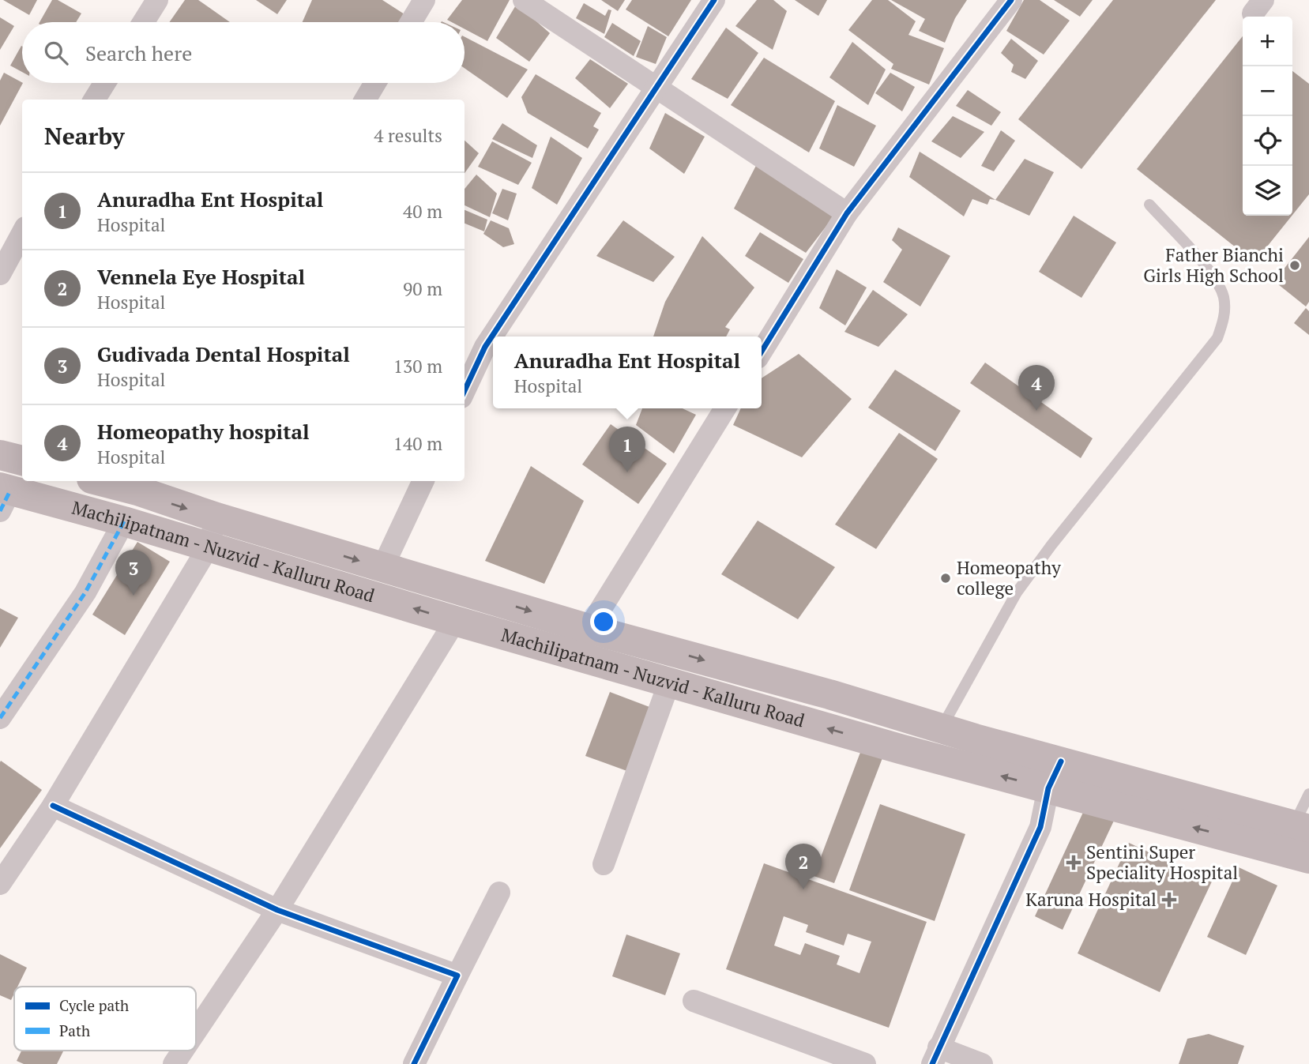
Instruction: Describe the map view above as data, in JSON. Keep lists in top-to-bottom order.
{
  "streets": {
    "highway": ["Machilipatnam - Nuzvid - Kalluru Road"]
  },
  "places": {
    "other": ["Father Bianchi Girls High School", "Homeopathy college"],
    "health": ["Sentini Super Speciality Hospital", "Karuna Hospital"]
  },
  "legend": ["Cycle path", "Path"],
  "page": {
    "map_buttons": ["+", "−"],
    "search": "Search here",
    "heading": ["Nearby", "4 results"],
    "list": [
      {
        "mark": "1",
        "name": "Anuradha Ent Hospital",
        "note": "Hospital",
        "value": "40 m"
      },
      {
        "mark": "2",
        "name": "Vennela Eye Hospital",
        "note": "Hospital",
        "value": "90 m"
      },
      {
        "mark": "3",
        "name": "Gudivada Dental Hospital",
        "note": "Hospital",
        "value": "130 m"
      },
      {
        "mark": "4",
        "name": "Homeopathy hospital",
        "note": "Hospital",
        "value": "140 m"
      }
    ],
    "popup": ["Anuradha Ent Hospital", "Hospital"],
    "pins": [
      "4",
      "1",
      "3",
      "2"
    ]
  }
}
